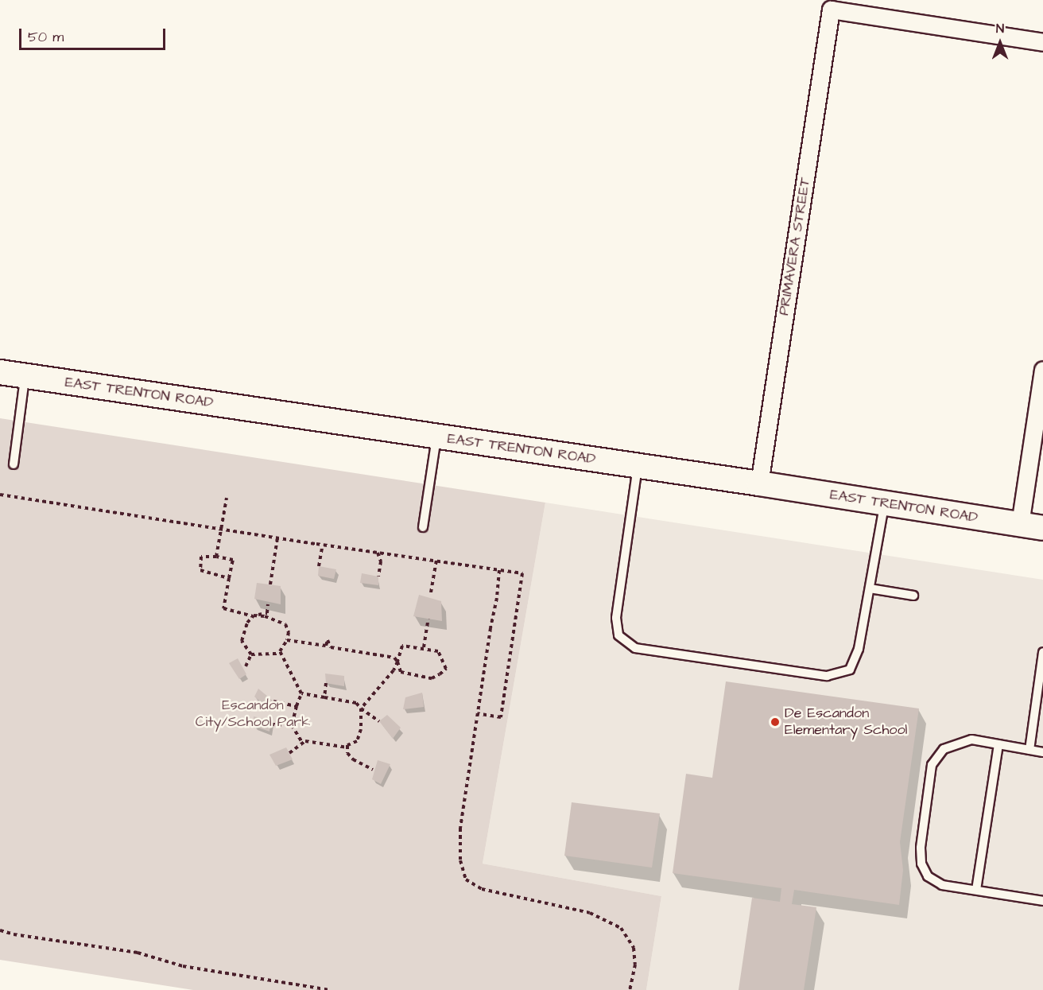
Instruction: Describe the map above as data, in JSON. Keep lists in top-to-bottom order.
{
  "streets": {
    "main road": ["EAST TRENTON ROAD"],
    "street": ["PRIMAVERA STREET"]
  },
  "crossings": [
    ["PRIMAVERA STREET", "EAST TRENTON ROAD"]
  ],
  "parks": ["Escandon City/School Park"],
  "places": ["De Escandon Elementary School"],
  "scale_bar": "50 m",
  "north": "top"
}
